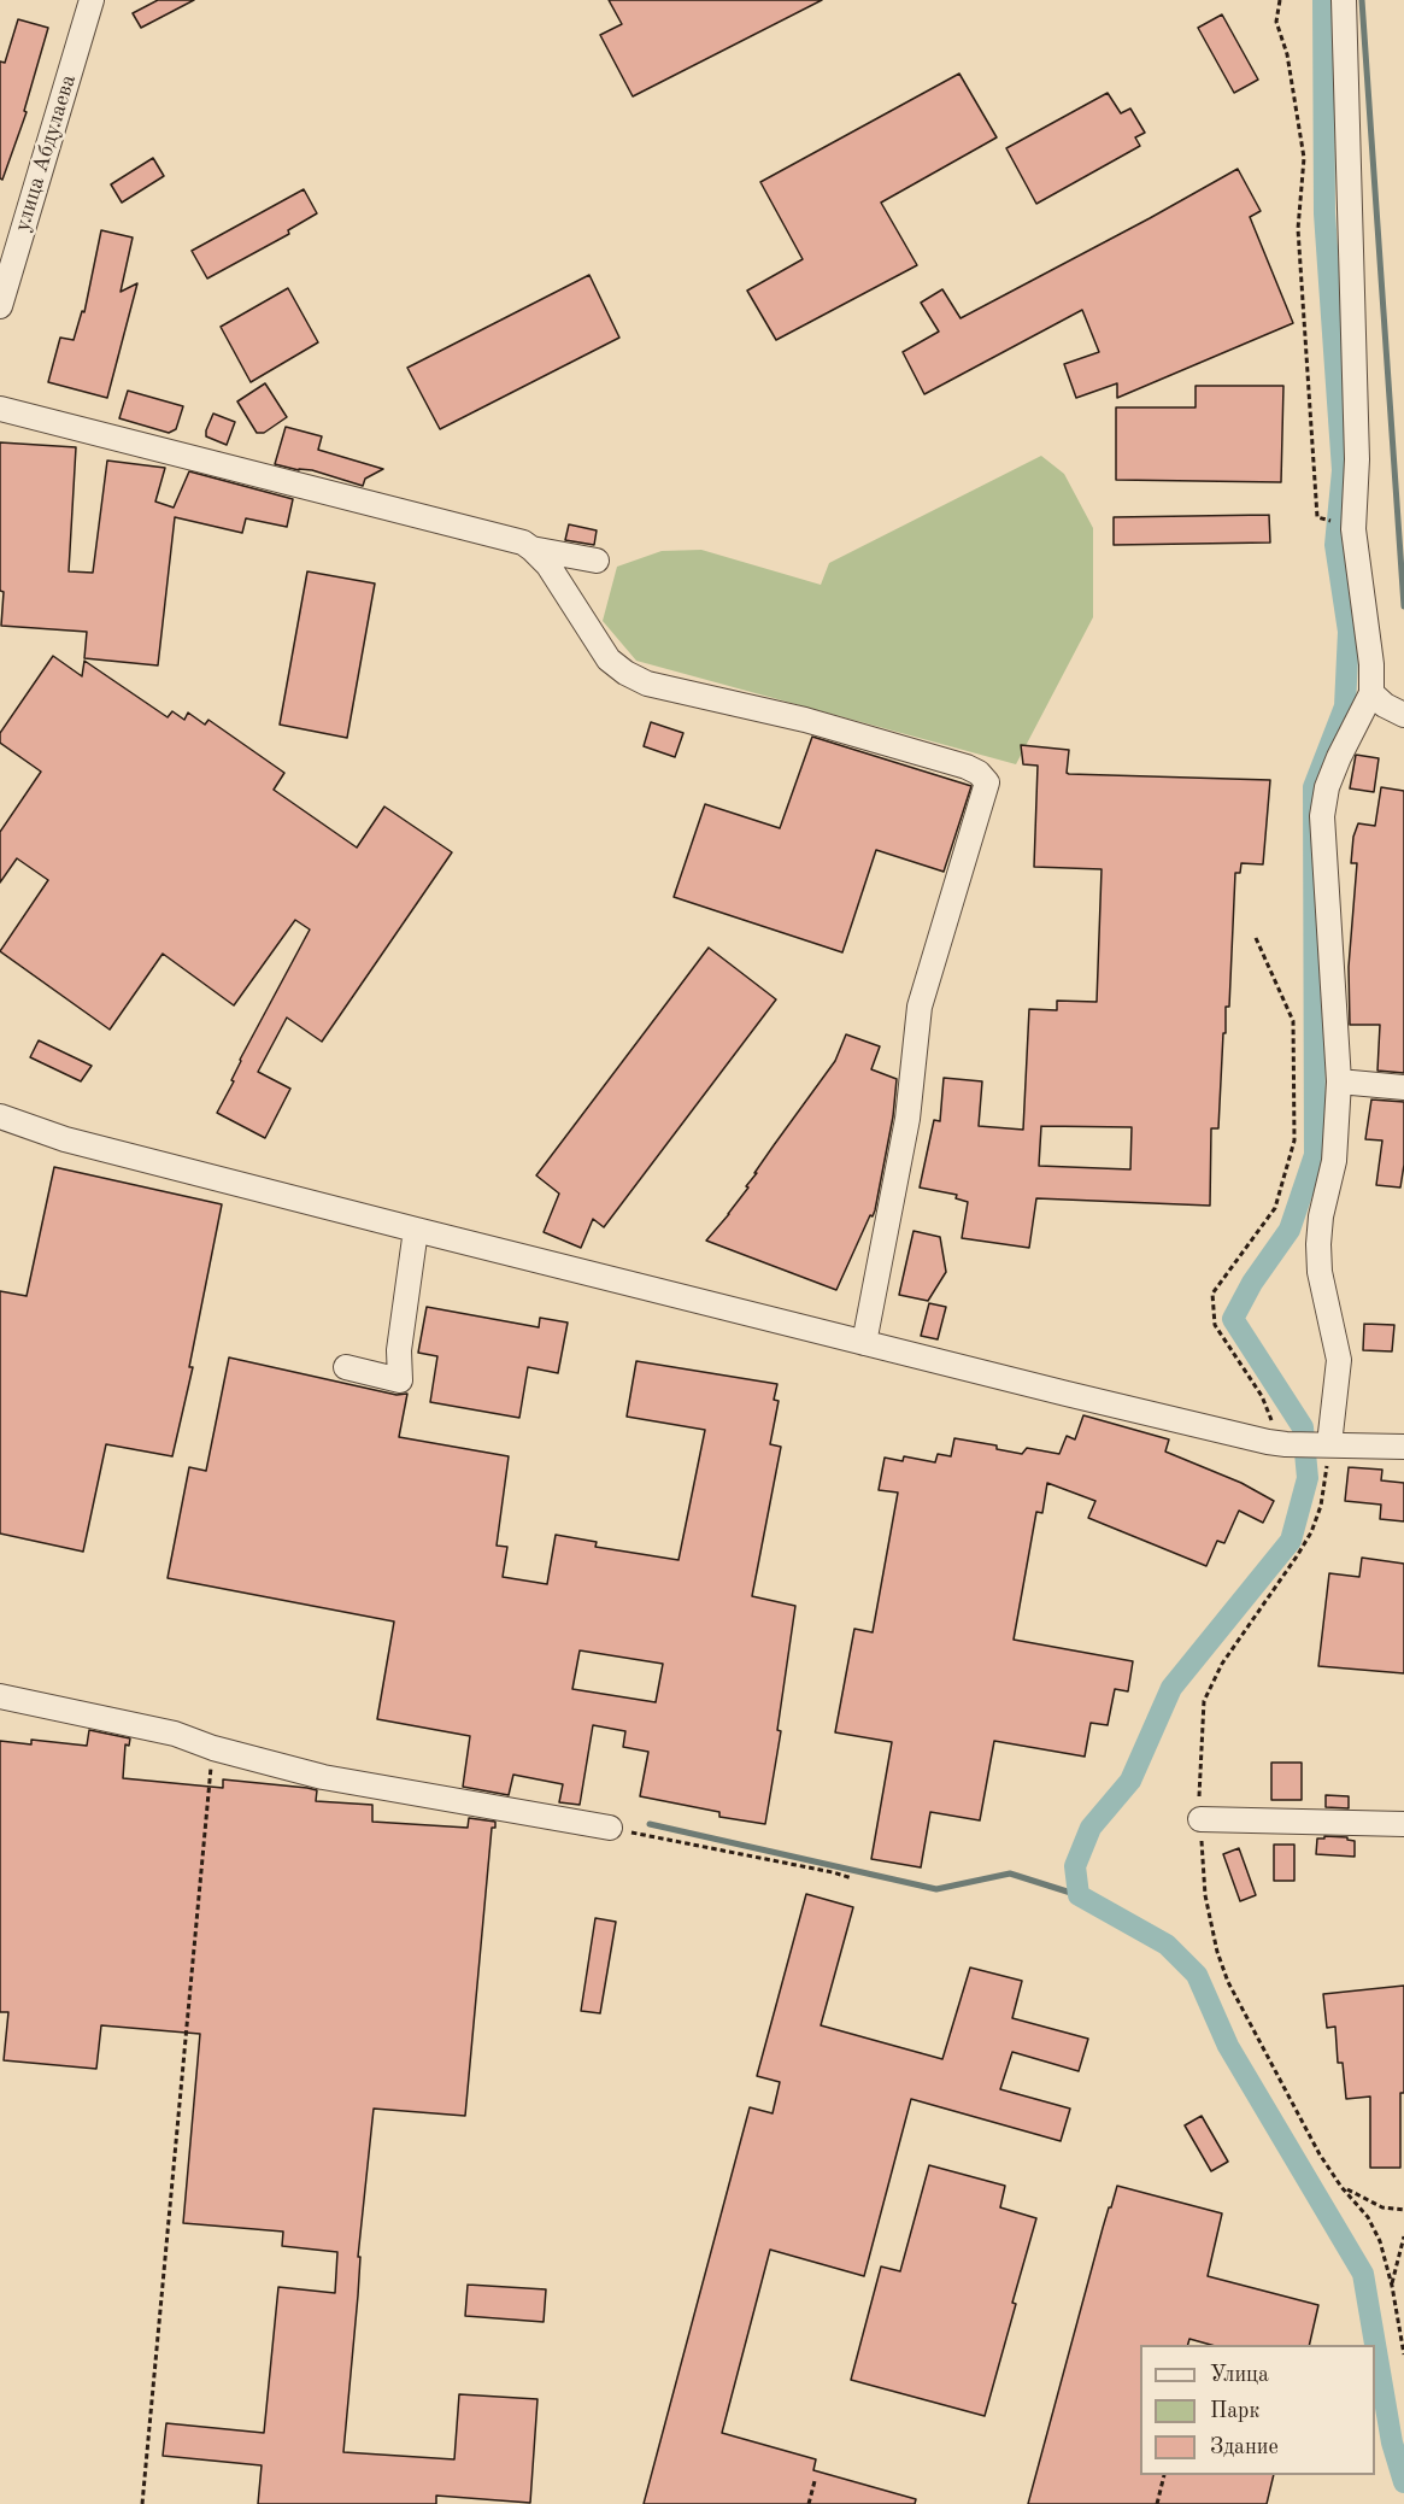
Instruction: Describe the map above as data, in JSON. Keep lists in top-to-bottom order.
{
  "streets": {
    "street": ["улица Абдулаева"]
  },
  "legend": ["Улица", "Парк", "Здание"]
}
